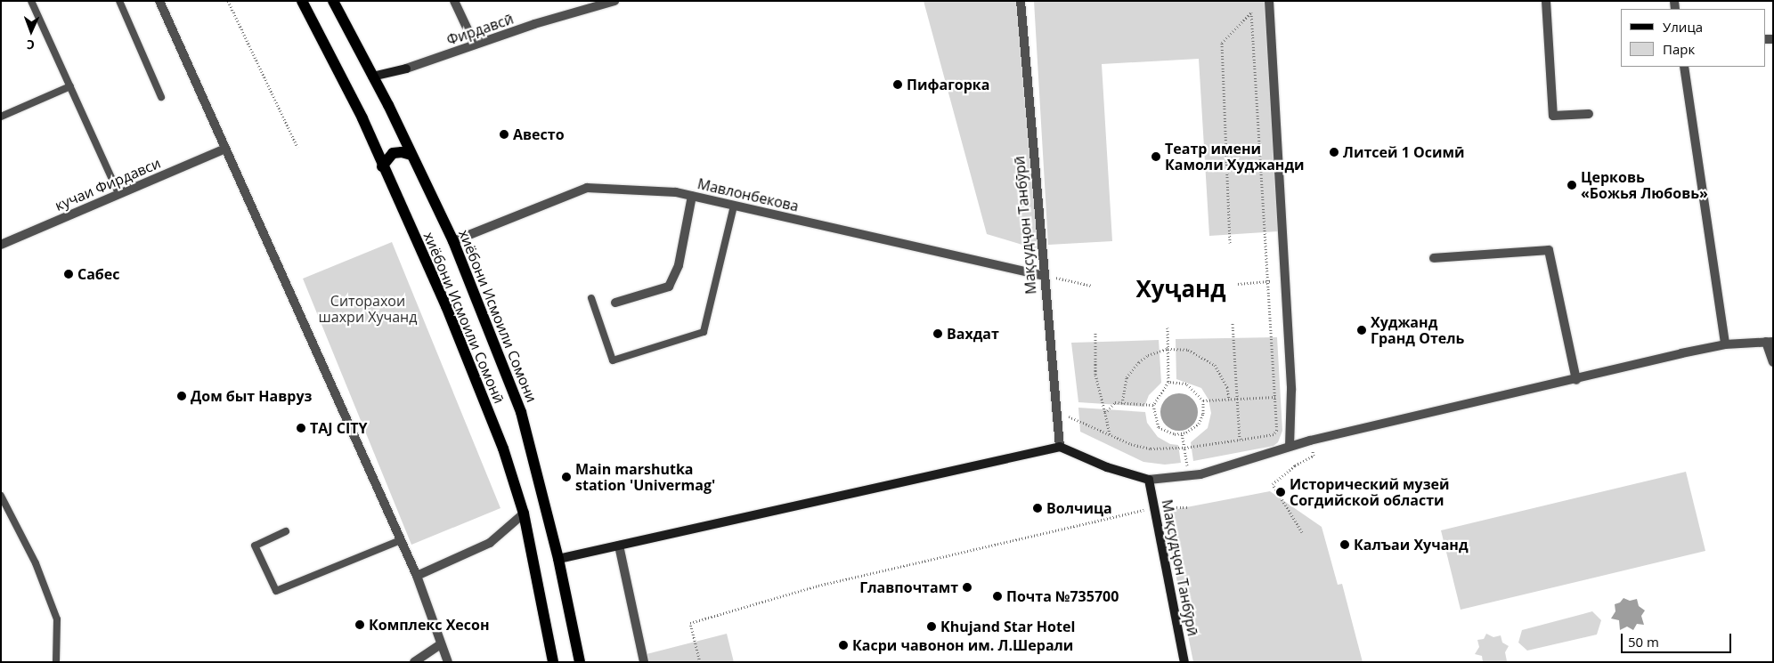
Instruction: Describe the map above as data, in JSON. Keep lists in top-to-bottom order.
{
  "streets": {
    "main road": ["Мақсудҷон Танбӯрӣ", "хиёбони Исмоили Сомони", "хиёбони Исмоили Сомонӣ"],
    "street": ["Фирдавсӣ", "кучаи Фирдавси", "Мавлонбекова"]
  },
  "crossings": [
    ["Мавлонбекова", "Мақсудҷон Танбӯрӣ"],
    ["Мавлонбекова", "хиёбони Исмоили Сомони"]
  ],
  "districts": ["Хуҷанд"],
  "parks": ["Ситорахои шахри Хучанд"],
  "places": [
    "Пифагорка",
    "Авесто",
    "Литсей 1 Осимӣ",
    "Театр имени Камоли Худжанди",
    "Церковь «Божья Любовь»",
    "Сабес",
    "Худжанд Гранд Отель",
    "Вахдат",
    "Дом быт Навруз",
    "TAJ CITY",
    "Main marshutka station 'Univermag'",
    "Исторический музей Согдийской области",
    "Волчица",
    "Калъаи Хучанд",
    "Главпочтамт",
    "Почта №735700",
    "Комплекс Хесон",
    "Khujand Star Hotel",
    "Касри чавонон им. Л.Шерали"
  ],
  "legend": ["Улица", "Парк"],
  "scale_bar": "50 m",
  "north": "bottom"
}
